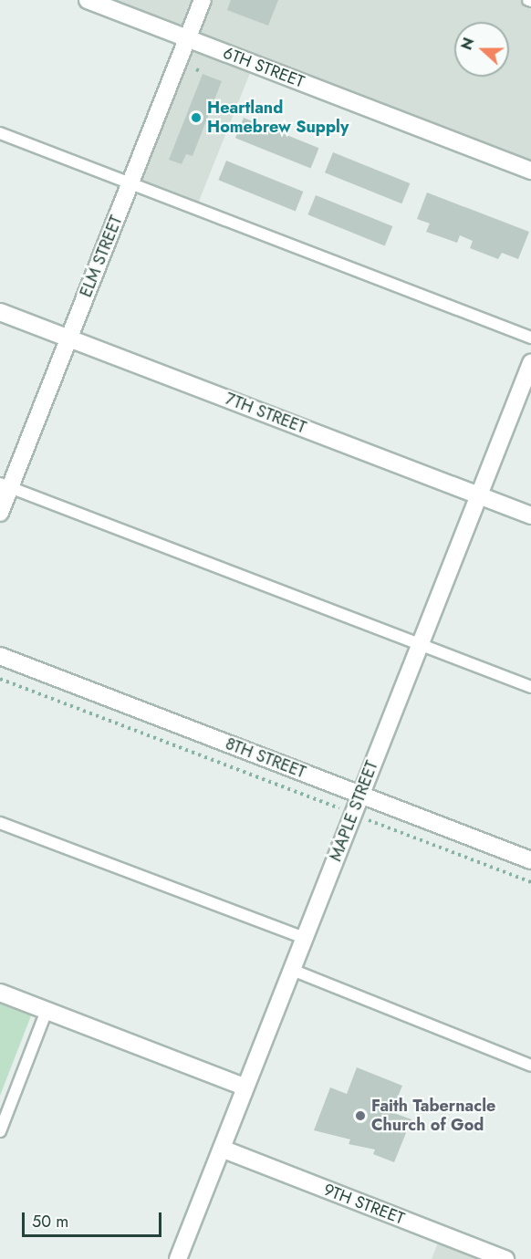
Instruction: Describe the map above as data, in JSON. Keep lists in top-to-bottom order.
{
  "streets": {
    "street": [
      "6TH STREET",
      "ELM STREET",
      "7TH STREET",
      "8TH STREET",
      "MAPLE STREET",
      "9TH STREET"
    ]
  },
  "crossings": [
    ["6TH STREET", "ELM STREET"],
    ["ELM STREET", "7TH STREET"],
    ["7TH STREET", "MAPLE STREET"],
    ["8TH STREET", "MAPLE STREET"],
    ["MAPLE STREET", "9TH STREET"]
  ],
  "places": ["Heartland Homebrew Supply", "Faith Tabernacle Church of God"],
  "scale_bar": "50 m",
  "north": "left"
}
